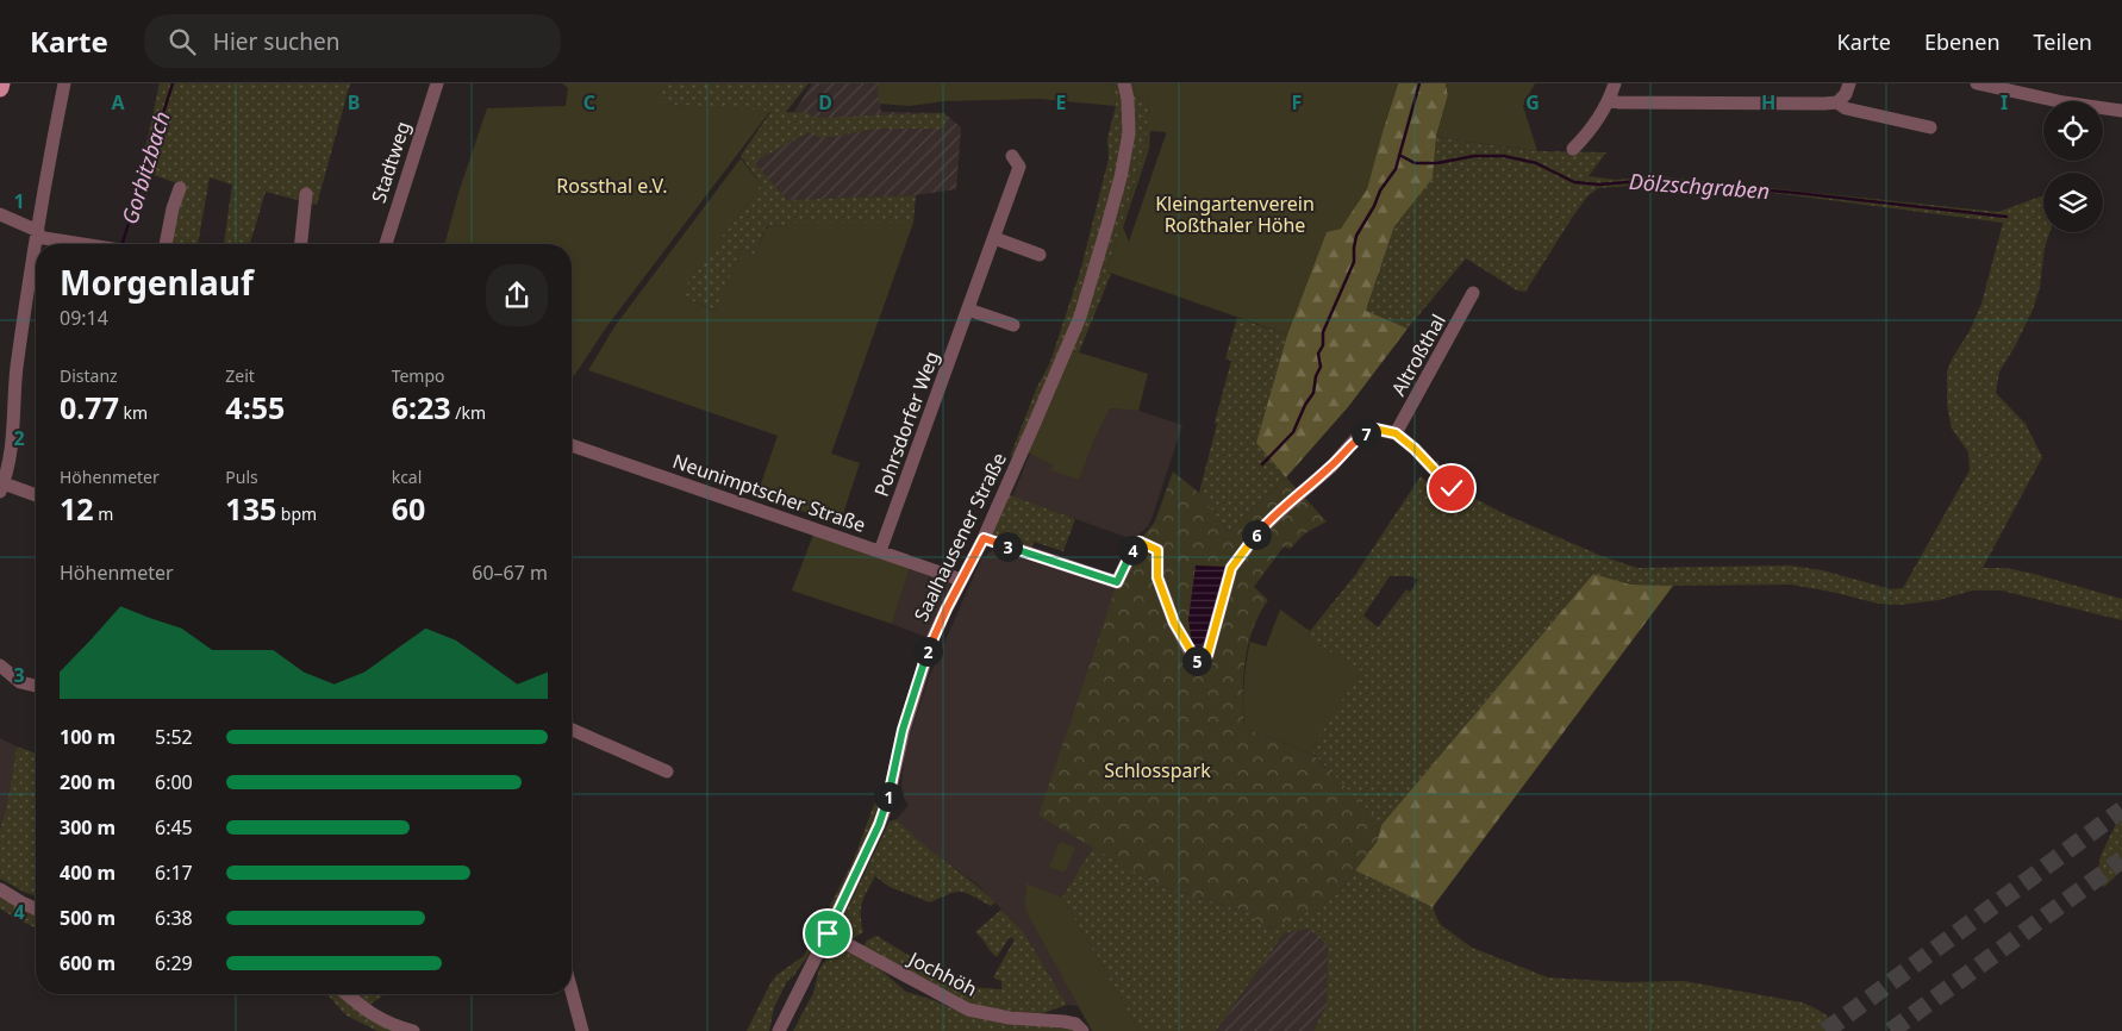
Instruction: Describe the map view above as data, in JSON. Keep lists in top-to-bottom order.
{
  "streets": {
    "street": [
      "Stadtweg",
      "Altroßthal",
      "Pohrsdorfer Weg",
      "Neunimptscher Straße",
      "Saalhausener Straße",
      "Jochhöh"
    ]
  },
  "crossings": [
    ["Pohrsdorfer Weg", "Neunimptscher Straße"],
    ["Neunimptscher Straße", "Saalhausener Straße"],
    ["Saalhausener Straße", "Jochhöh"]
  ],
  "water": ["Gorbitzbach", "Dölzschgraben"],
  "parks": ["Rossthal e.V.", "Kleingartenverein Roßthaler Höhe", "Schlosspark"],
  "page": {
    "header": "Karte",
    "search": "Hier suchen",
    "nav": ["Karte", "Ebenen", "Teilen"],
    "heading": ["Morgenlauf", "09:14"],
    "stats": [
      ["Distanz", "0.77 km"],
      ["Zeit", "4:55"],
      ["Tempo", "6:23 /km"],
      ["Höhenmeter", "12 m"],
      ["Puls", "135 bpm"],
      ["kcal", "60"]
    ],
    "pins": [
      "7",
      "6",
      "3",
      "4",
      "2",
      "5",
      "1"
    ],
    "chart": ["Höhenmeter", "60–67 m"],
    "list": [
      {
        "name": "100 m",
        "note": "5:52"
      },
      {
        "name": "200 m",
        "note": "6:00"
      },
      {
        "name": "300 m",
        "note": "6:45"
      },
      {
        "name": "400 m",
        "note": "6:17"
      },
      {
        "name": "500 m",
        "note": "6:38"
      },
      {
        "name": "600 m",
        "note": "6:29"
      }
    ]
  },
  "grid": {
    "columns": [
      "A",
      "B",
      "C",
      "D",
      "E",
      "F",
      "G",
      "H",
      "I"
    ],
    "rows": [
      "1",
      "2",
      "3",
      "4"
    ]
  }
}
